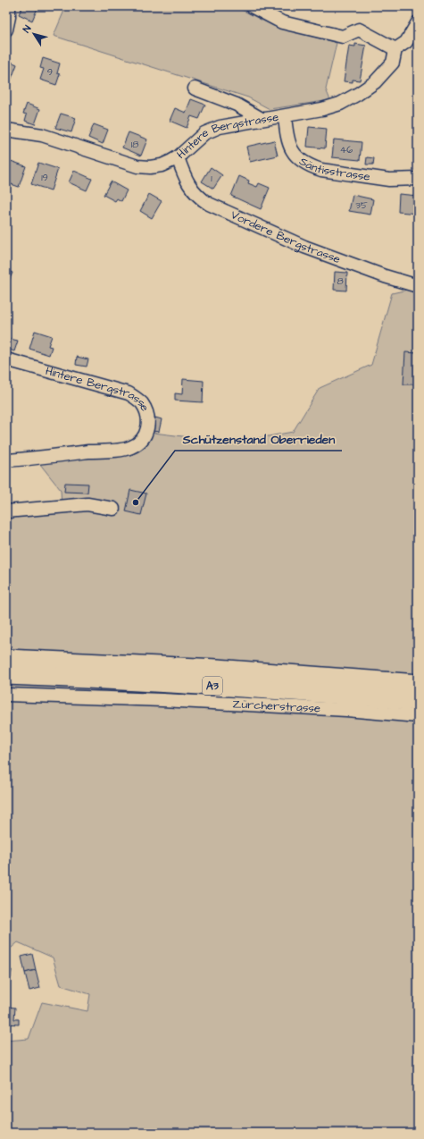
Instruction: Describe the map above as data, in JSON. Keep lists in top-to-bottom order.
{
  "streets": {
    "highway": ["A3"],
    "street": [
      "Hintere Bergstrasse",
      "Säntisstrasse",
      "Vordere Bergstrasse",
      "Zürcherstrasse"
    ]
  },
  "crossings": [
    ["Hintere Bergstrasse", "Säntisstrasse"],
    ["Hintere Bergstrasse", "Vordere Bergstrasse"]
  ],
  "places": ["Schützenstand Oberrieden"],
  "house_numbers": [
    "9",
    "18",
    "46",
    "19",
    "1",
    "35",
    "8"
  ],
  "north": "top left"
}
